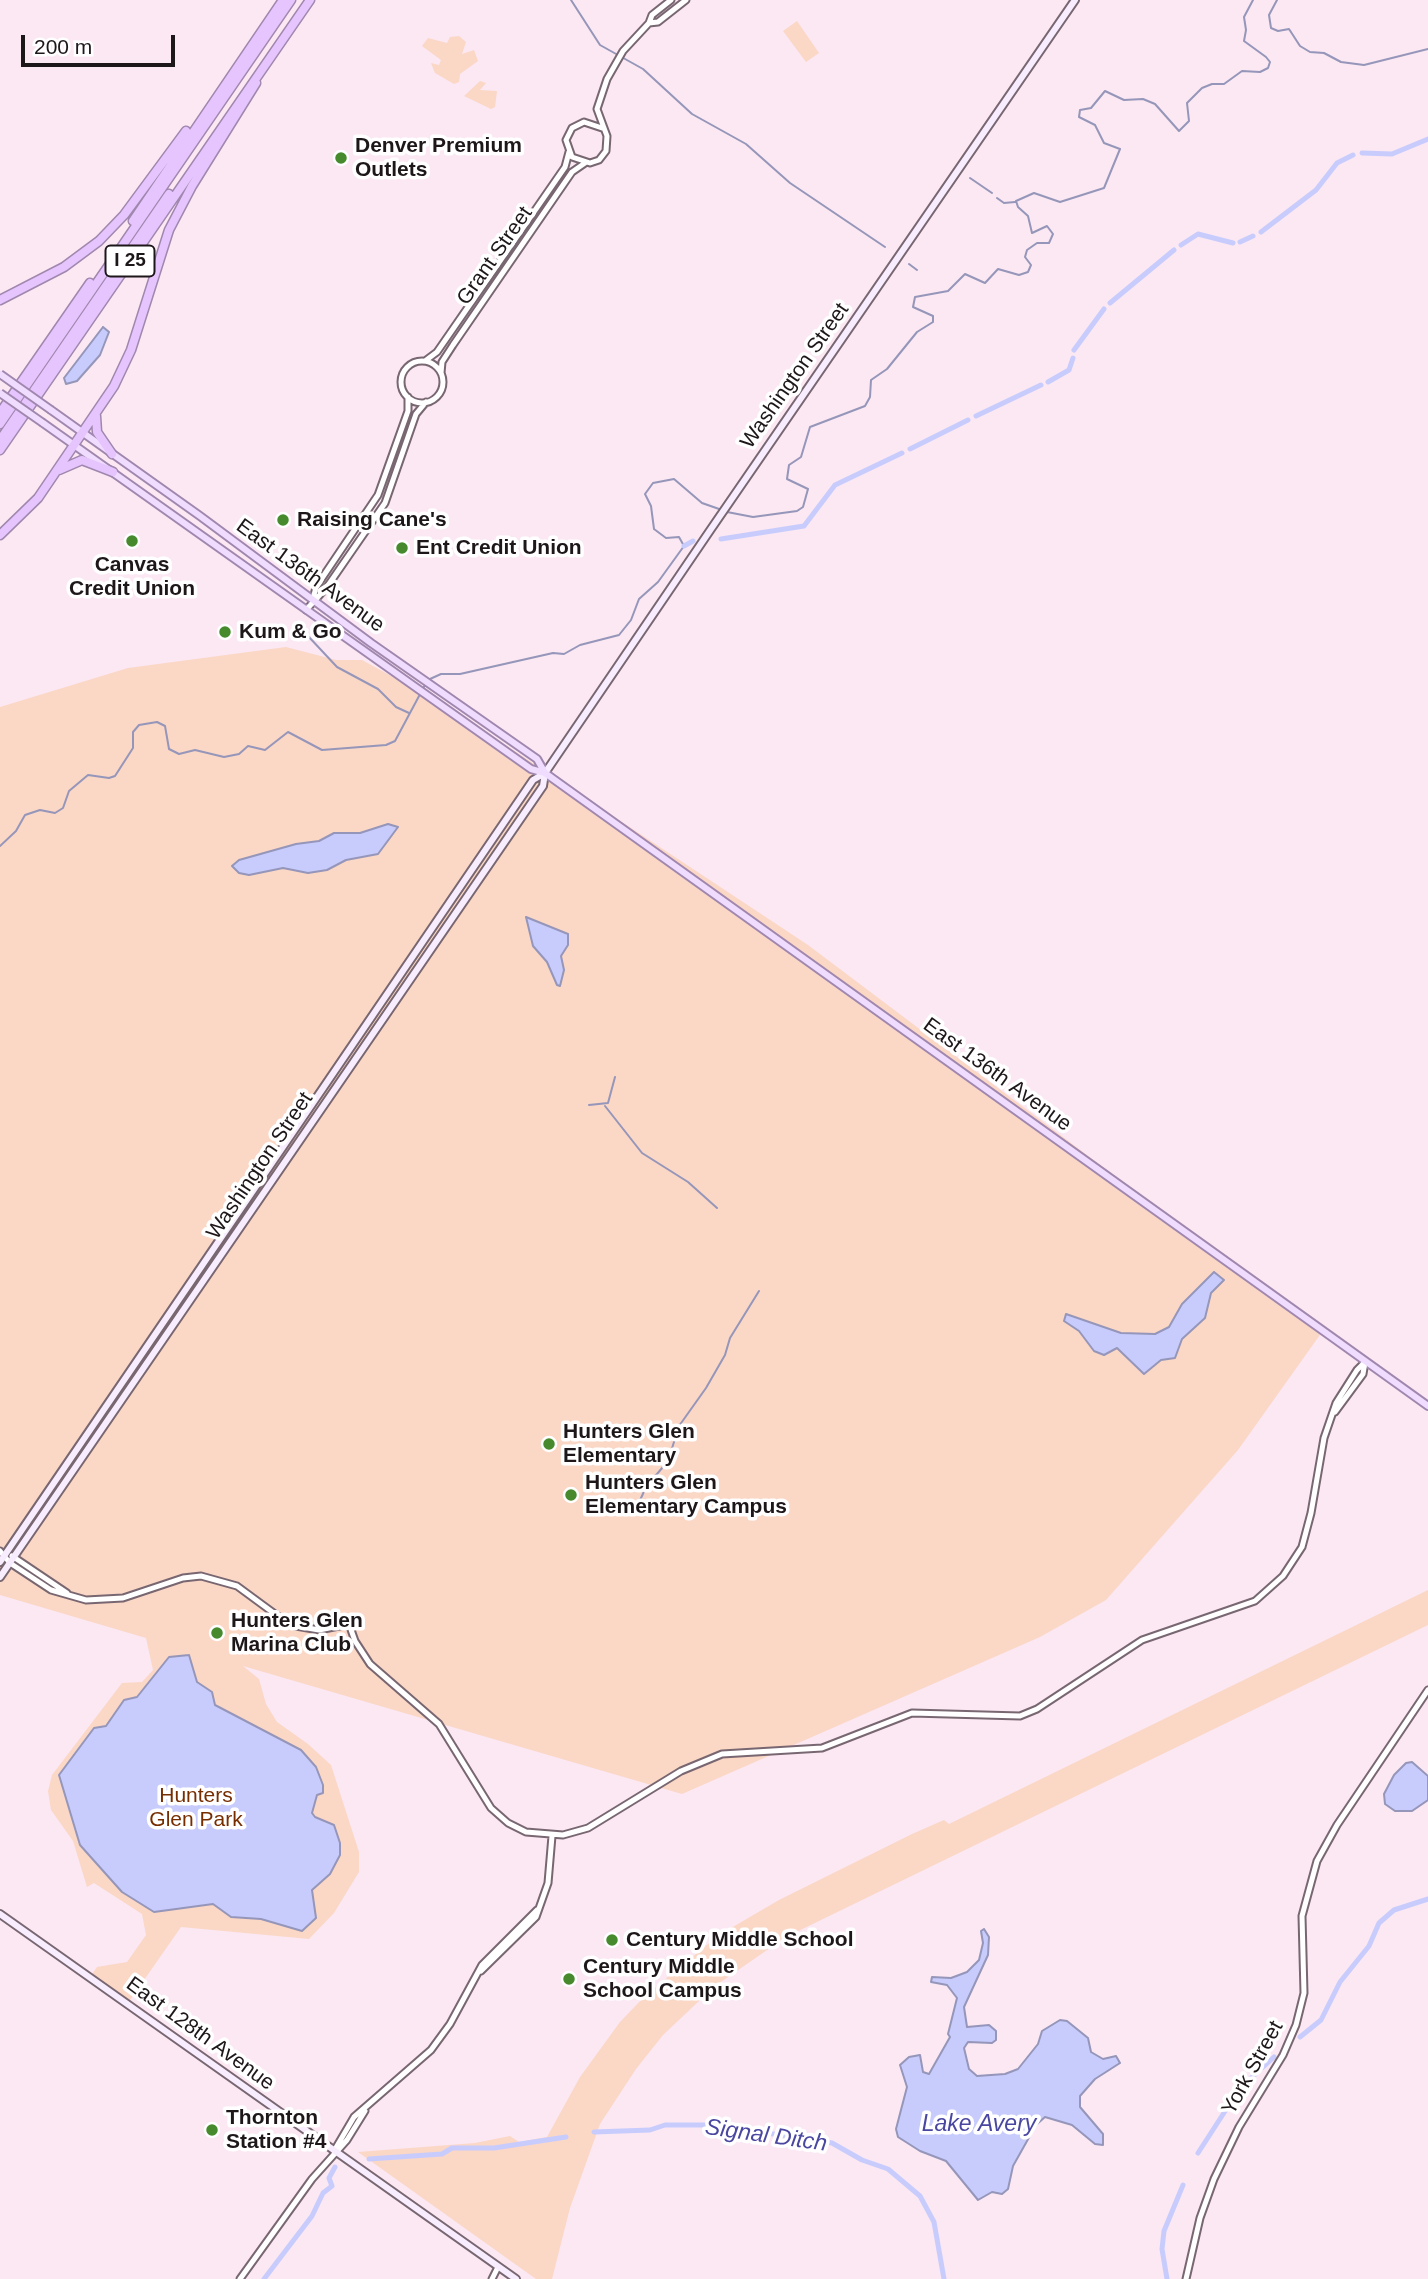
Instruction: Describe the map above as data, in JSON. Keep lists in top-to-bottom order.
{
  "streets": {
    "highway": ["I 25"],
    "main road": ["Washington Street", "East 136th Avenue", "East 128th Avenue"],
    "street": ["Grant Street", "York Street"]
  },
  "crossings": [
    ["Washington Street", "East 136th Avenue"]
  ],
  "water": ["Lake Avery", "Signal Ditch"],
  "parks": ["Hunters Glen Park"],
  "places": [
    "Denver Premium Outlets",
    "Raising Cane's",
    "Canvas Credit Union",
    "Ent Credit Union",
    "Kum & Go",
    "Hunters Glen Elementary",
    "Hunters Glen Elementary Campus",
    "Hunters Glen Marina Club",
    "Century Middle School",
    "Century Middle School Campus",
    "Thornton Station #4"
  ],
  "scale_bar": "200 m"
}
